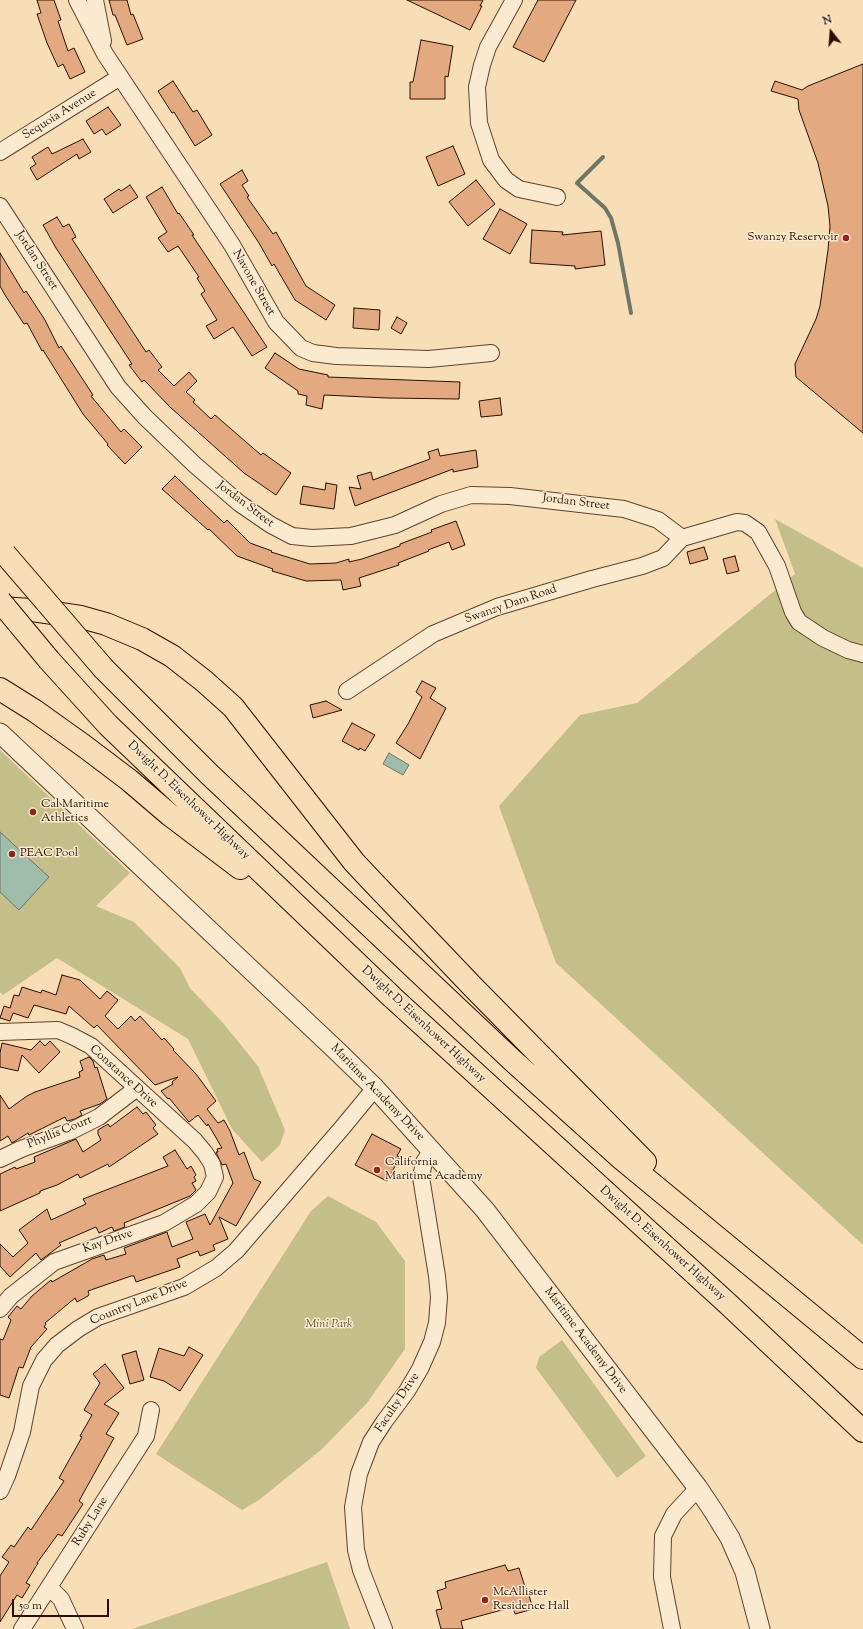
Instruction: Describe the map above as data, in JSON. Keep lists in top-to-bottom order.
{
  "streets": {
    "highway": ["Dwight D. Eisenhower Highway"],
    "street": [
      "Sequoia Avenue",
      "Jordan Street",
      "Navone Street",
      "Swanzy Dam Road",
      "Constance Drive",
      "Maritime Academy Drive",
      "Phyllis Court",
      "Kay Drive",
      "Country Lane Drive",
      "Faculty Drive",
      "Ruby Lane"
    ]
  },
  "crossings": [
    ["Sequoia Avenue", "Navone Street"],
    ["Jordan Street", "Swanzy Dam Road"],
    ["Constance Drive", "Phyllis Court"],
    ["Constance Drive", "Kay Drive"],
    ["Maritime Academy Drive", "Country Lane Drive"],
    ["Maritime Academy Drive", "Faculty Drive"]
  ],
  "parks": ["Mini Park"],
  "places": [
    "Swanzy Reservoir",
    "Cal Maritime Athletics",
    "PEAC Pool",
    "California Maritime Academy",
    "McAllister Residence Hall"
  ],
  "scale_bar": "50 m",
  "north": "top"
}
